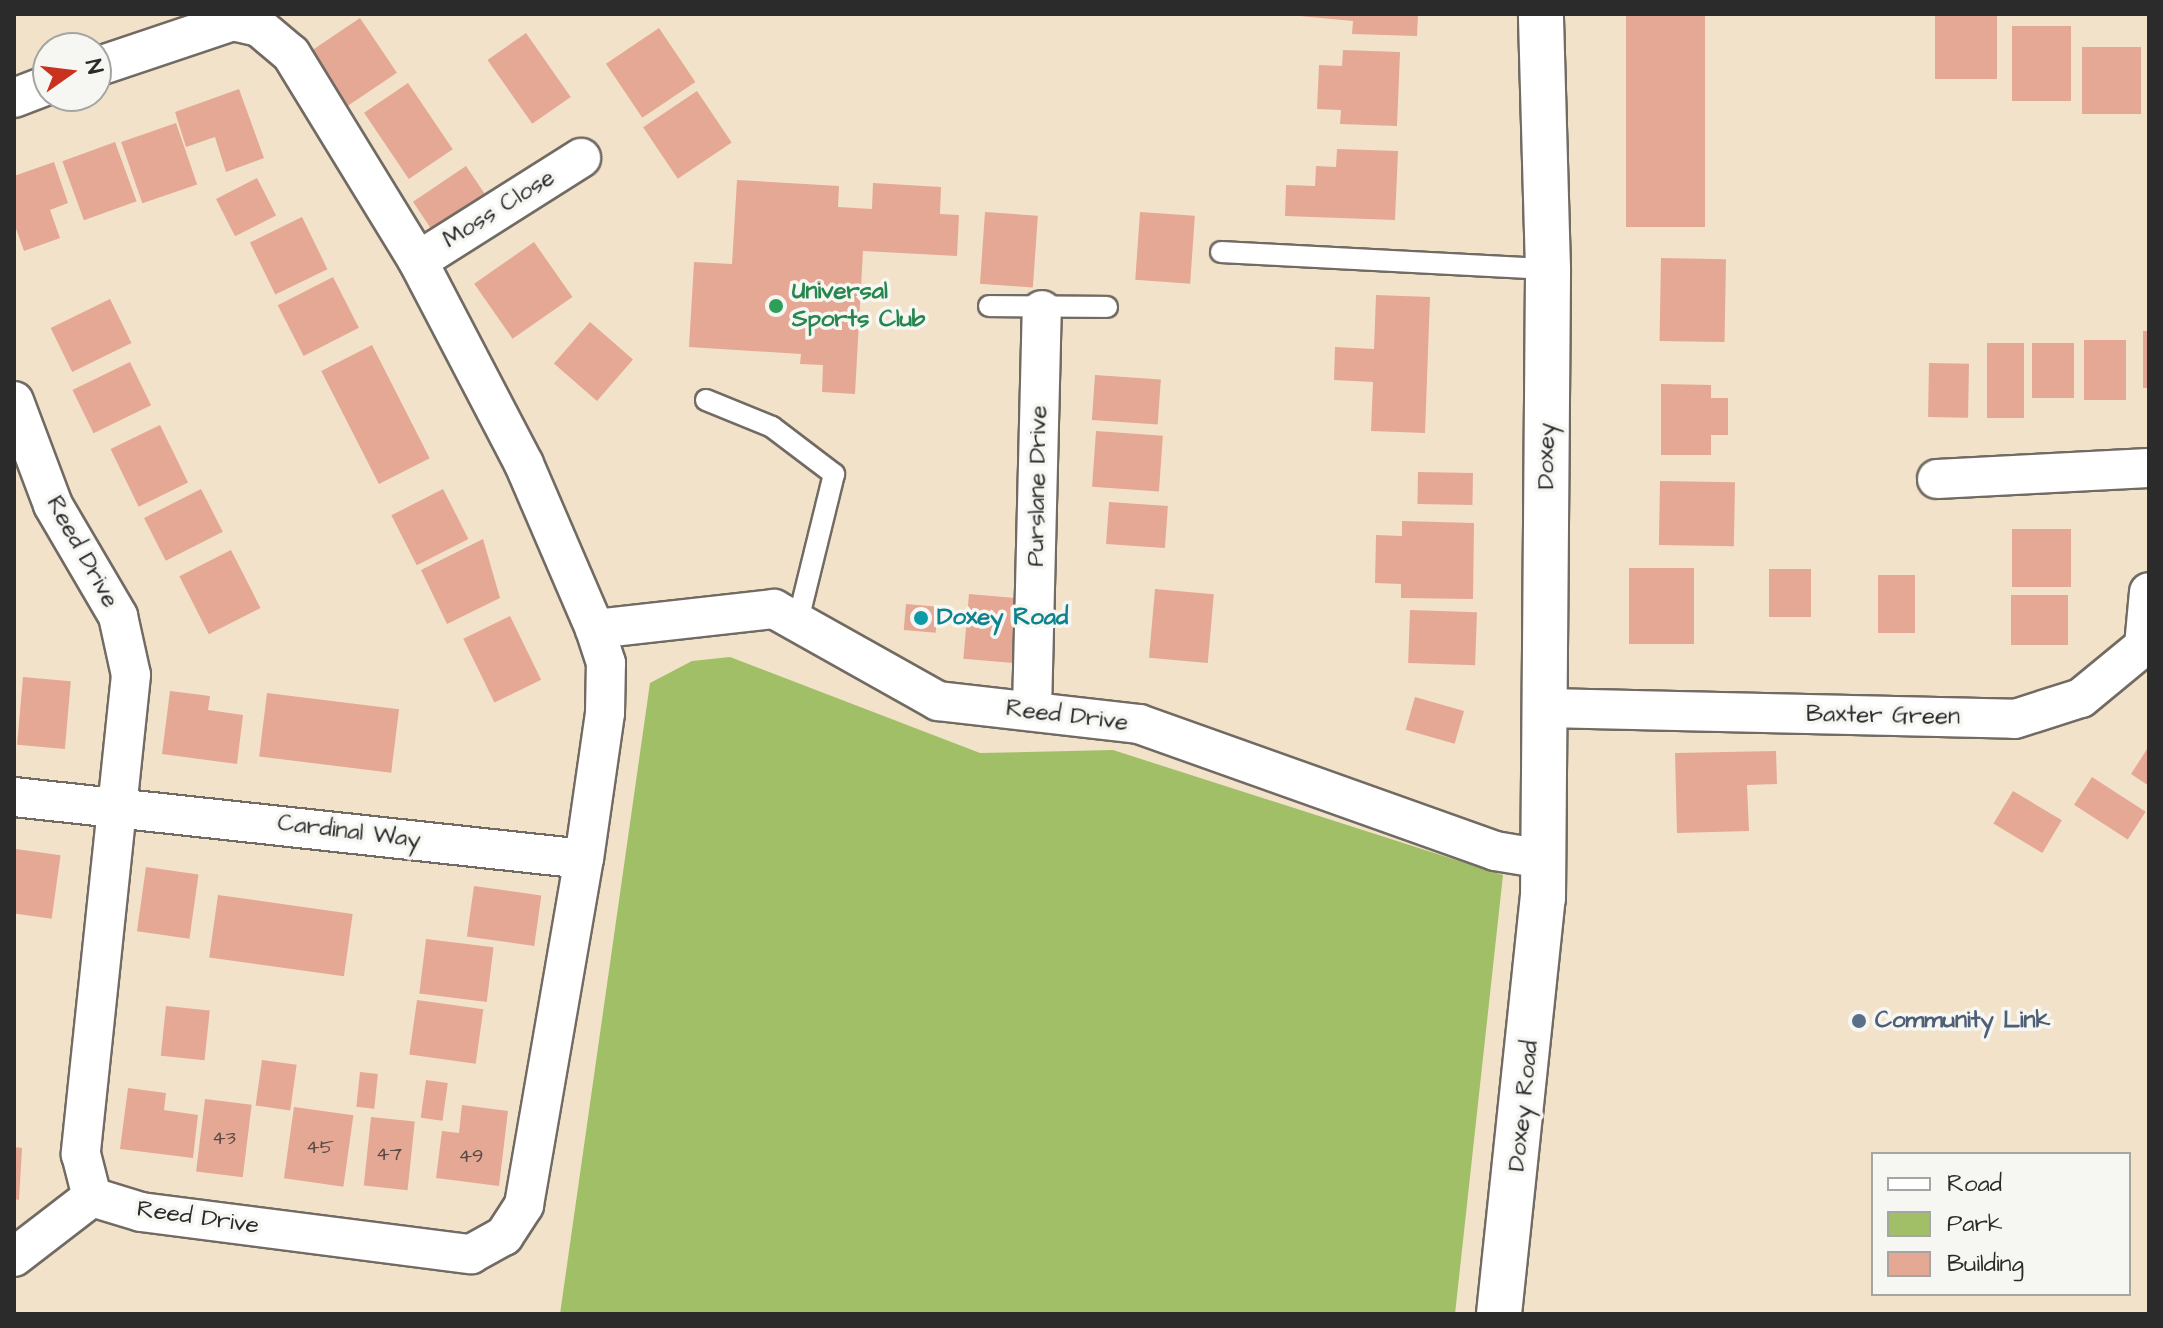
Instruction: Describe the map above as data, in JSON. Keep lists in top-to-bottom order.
{
  "streets": {
    "street": [
      "Moss Close",
      "Doxey",
      "Purslane Drive",
      "Reed Drive",
      "Baxter Green",
      "Cardinal Way",
      "Doxey Road"
    ]
  },
  "crossings": [
    ["Moss Close", "Reed Drive"],
    ["Doxey", "Reed Drive"],
    ["Doxey", "Baxter Green"],
    ["Doxey", "Doxey Road"],
    ["Purslane Drive", "Reed Drive"],
    ["Reed Drive", "Cardinal Way"],
    ["Reed Drive", "Doxey Road"]
  ],
  "places": ["Universal Sports Club", "Doxey Road", "Community Link"],
  "house_numbers": [
    "43",
    "45",
    "47",
    "49"
  ],
  "legend": ["Road", "Park", "Building"],
  "north": "right"
}
